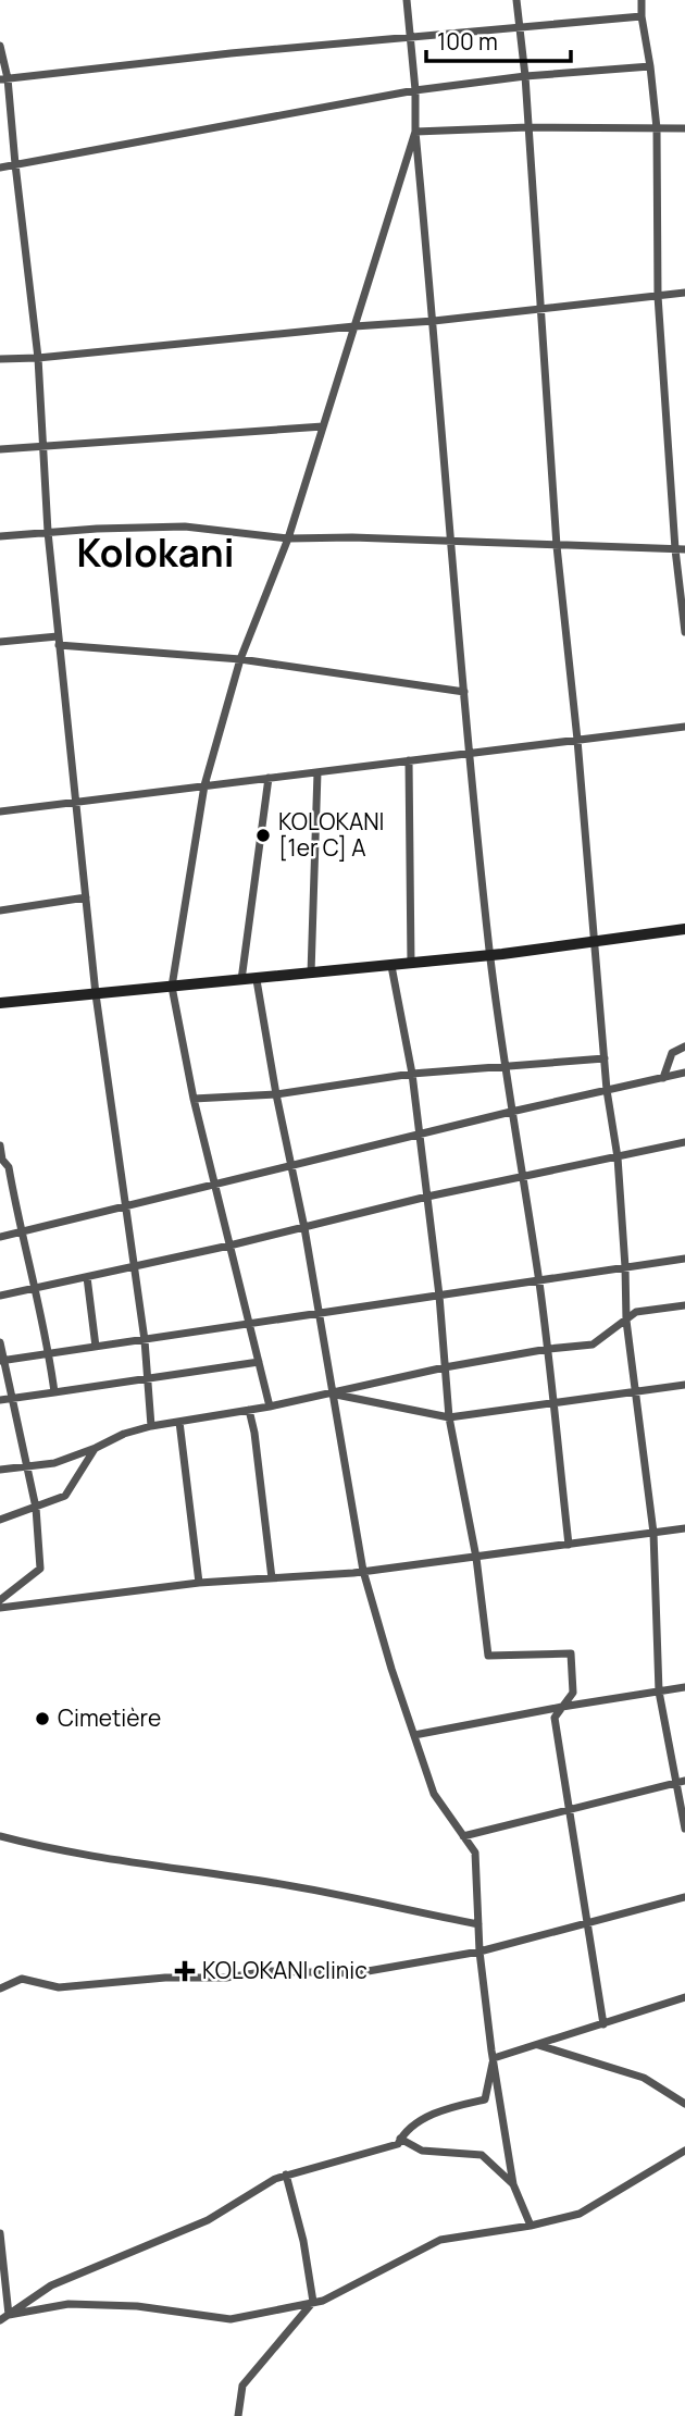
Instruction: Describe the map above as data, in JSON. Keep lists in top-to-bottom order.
{
  "districts": ["Kolokani"],
  "places": {
    "other": ["KOLOKANI [1er C] A", "Cimetière"],
    "health": ["KOLOKANI clinic"]
  },
  "scale_bar": "100 m"
}
